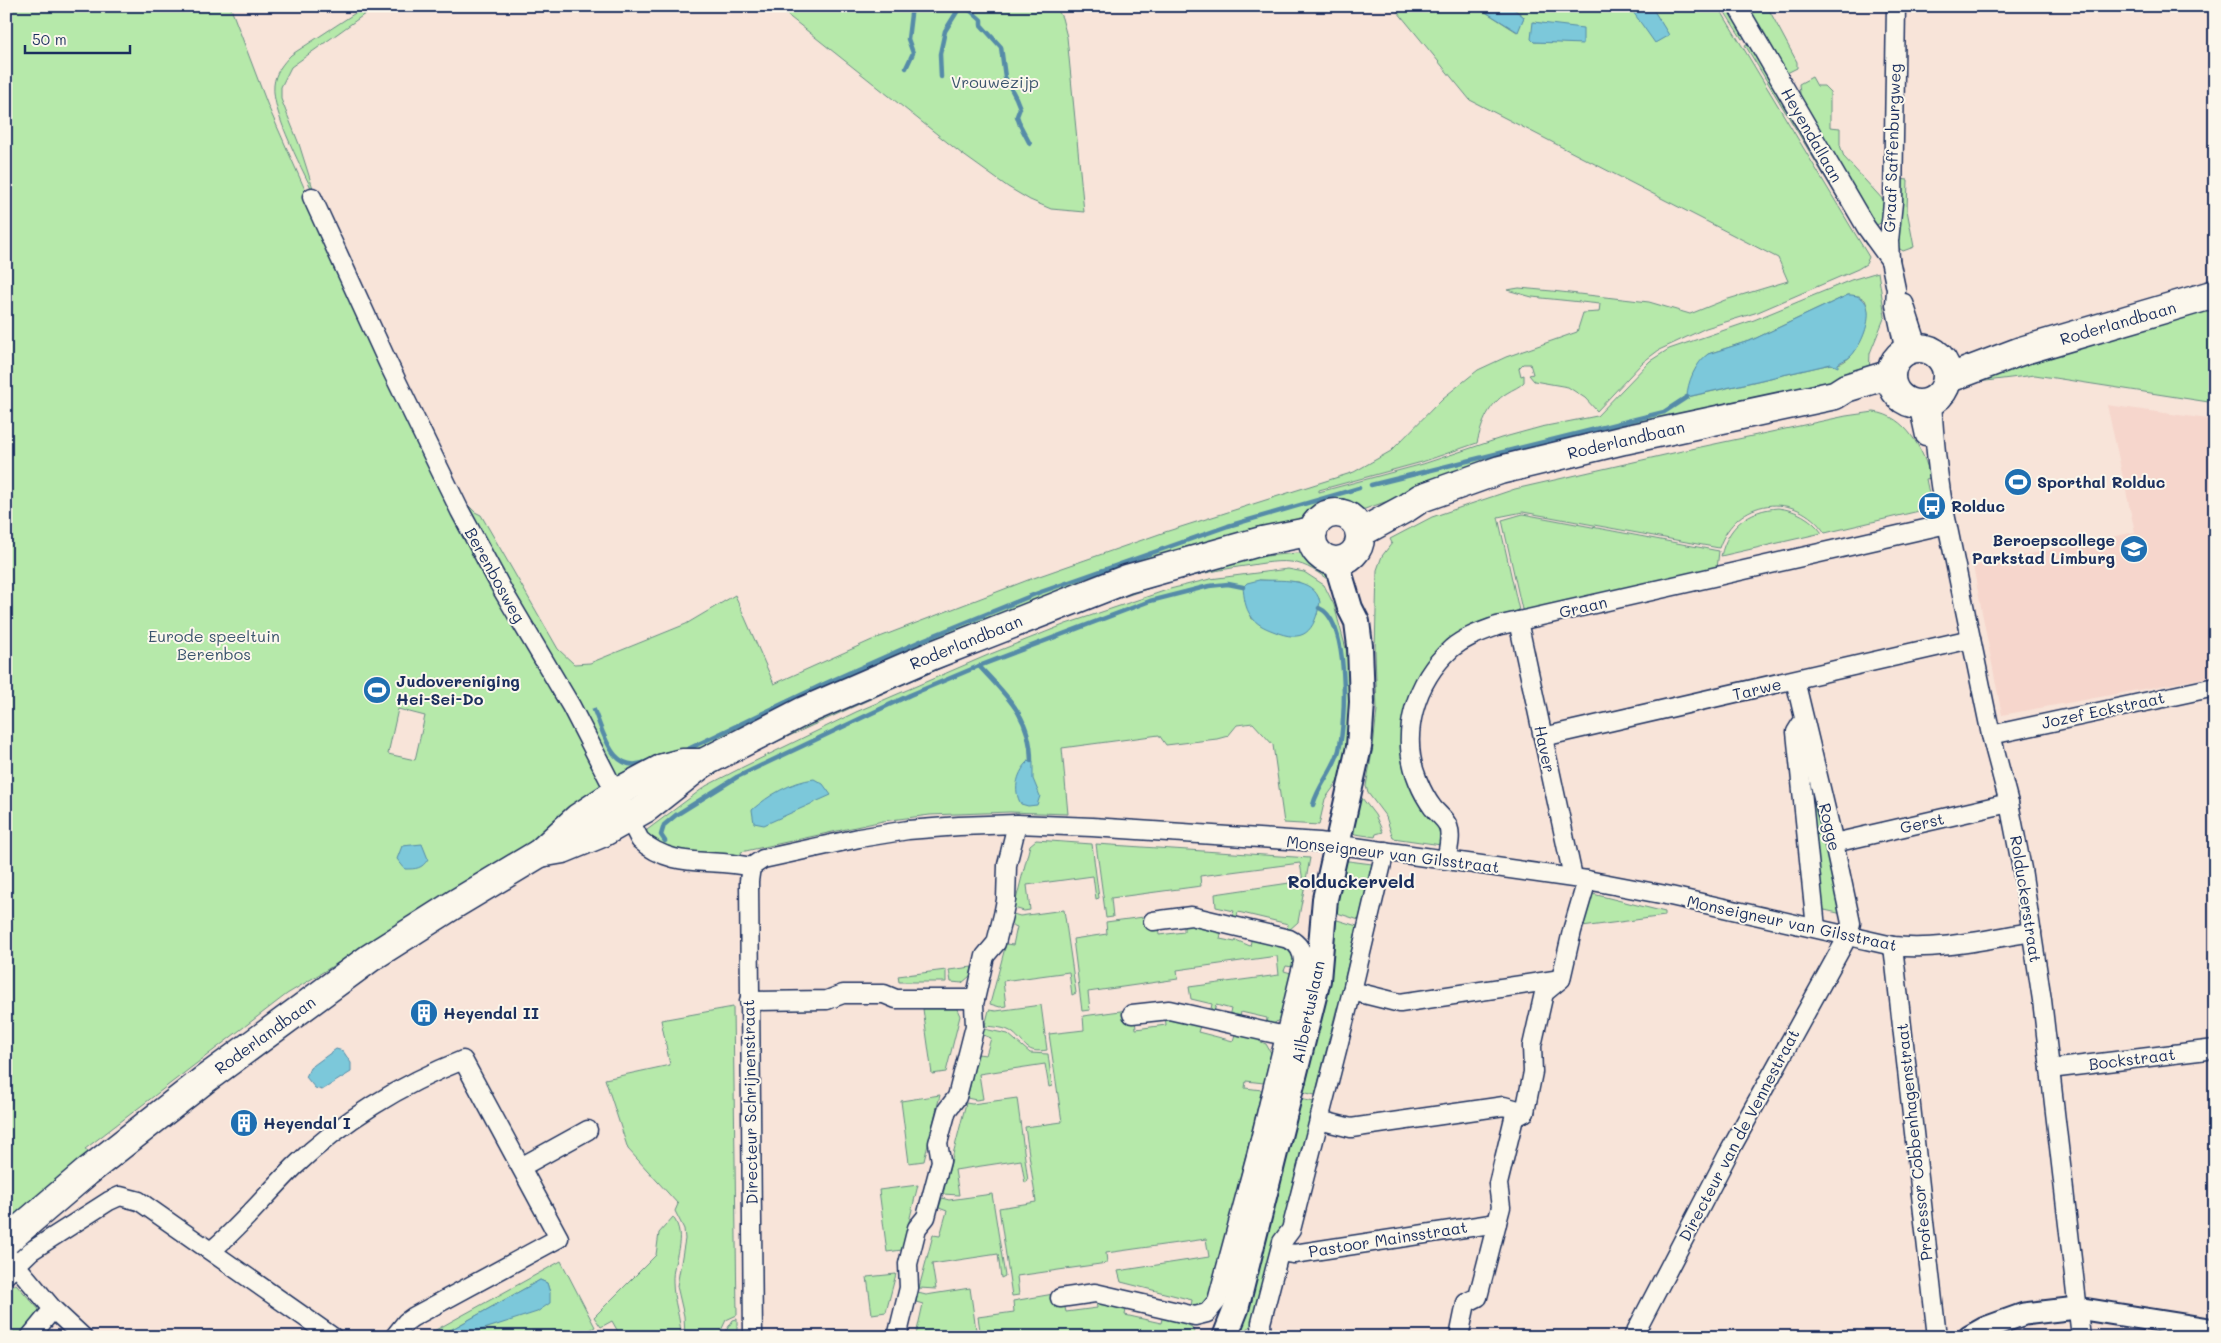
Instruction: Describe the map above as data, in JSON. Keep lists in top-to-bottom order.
{
  "streets": {
    "main road": ["Roderlandbaan", "Ailbertuslaan"],
    "street": [
      "Heyendallaan",
      "Graaf Saffenburgweg",
      "Berenbosweg",
      "Graan",
      "Tarwe",
      "Jozef Eckstraat",
      "Haver",
      "Gerst",
      "Rogge",
      "Monseigneur van Gilsstraat",
      "Rolduckerstraat",
      "Bockstraat",
      "Directeur Schrijnenstraat",
      "Directeur van de Vennestraat",
      "Professor Cobbenhagenstraat",
      "Pastoor Mainsstraat"
    ]
  },
  "crossings": [
    ["Heyendallaan", "Graaf Saffenburgweg"],
    ["Graaf Saffenburgweg", "Roderlandbaan"],
    ["Roderlandbaan", "Berenbosweg"],
    ["Roderlandbaan", "Ailbertuslaan"],
    ["Berenbosweg", "Monseigneur van Gilsstraat"],
    ["Berenbosweg", "Directeur Schrijnenstraat"],
    ["Graan", "Haver"],
    ["Graan", "Monseigneur van Gilsstraat"],
    ["Graan", "Rolduckerstraat"],
    ["Tarwe", "Haver"],
    ["Tarwe", "Rogge"],
    ["Tarwe", "Rolduckerstraat"],
    ["Jozef Eckstraat", "Rolduckerstraat"],
    ["Haver", "Monseigneur van Gilsstraat"],
    ["Gerst", "Rogge"],
    ["Gerst", "Rolduckerstraat"],
    ["Rogge", "Monseigneur van Gilsstraat"],
    ["Rogge", "Directeur van de Vennestraat"],
    ["Monseigneur van Gilsstraat", "Rolduckerstraat"],
    ["Monseigneur van Gilsstraat", "Ailbertuslaan"],
    ["Monseigneur van Gilsstraat", "Directeur Schrijnenstraat"],
    ["Monseigneur van Gilsstraat", "Directeur van de Vennestraat"],
    ["Monseigneur van Gilsstraat", "Professor Cobbenhagenstraat"],
    ["Rolduckerstraat", "Bockstraat"]
  ],
  "districts": ["Rolduckerveld"],
  "parks": ["Vrouwezijp", "Eurode speeltuin Berenbos"],
  "places": {
    "sports": ["Sporthal Rolduc", "Judovereniging Hei-Sei-Do"],
    "bus stop": ["Rolduc"],
    "school or university": ["Beroepscollege Parkstad Limburg"],
    "building": ["Heyendal II", "Heyendal I"]
  },
  "scale_bar": "50 m"
}
